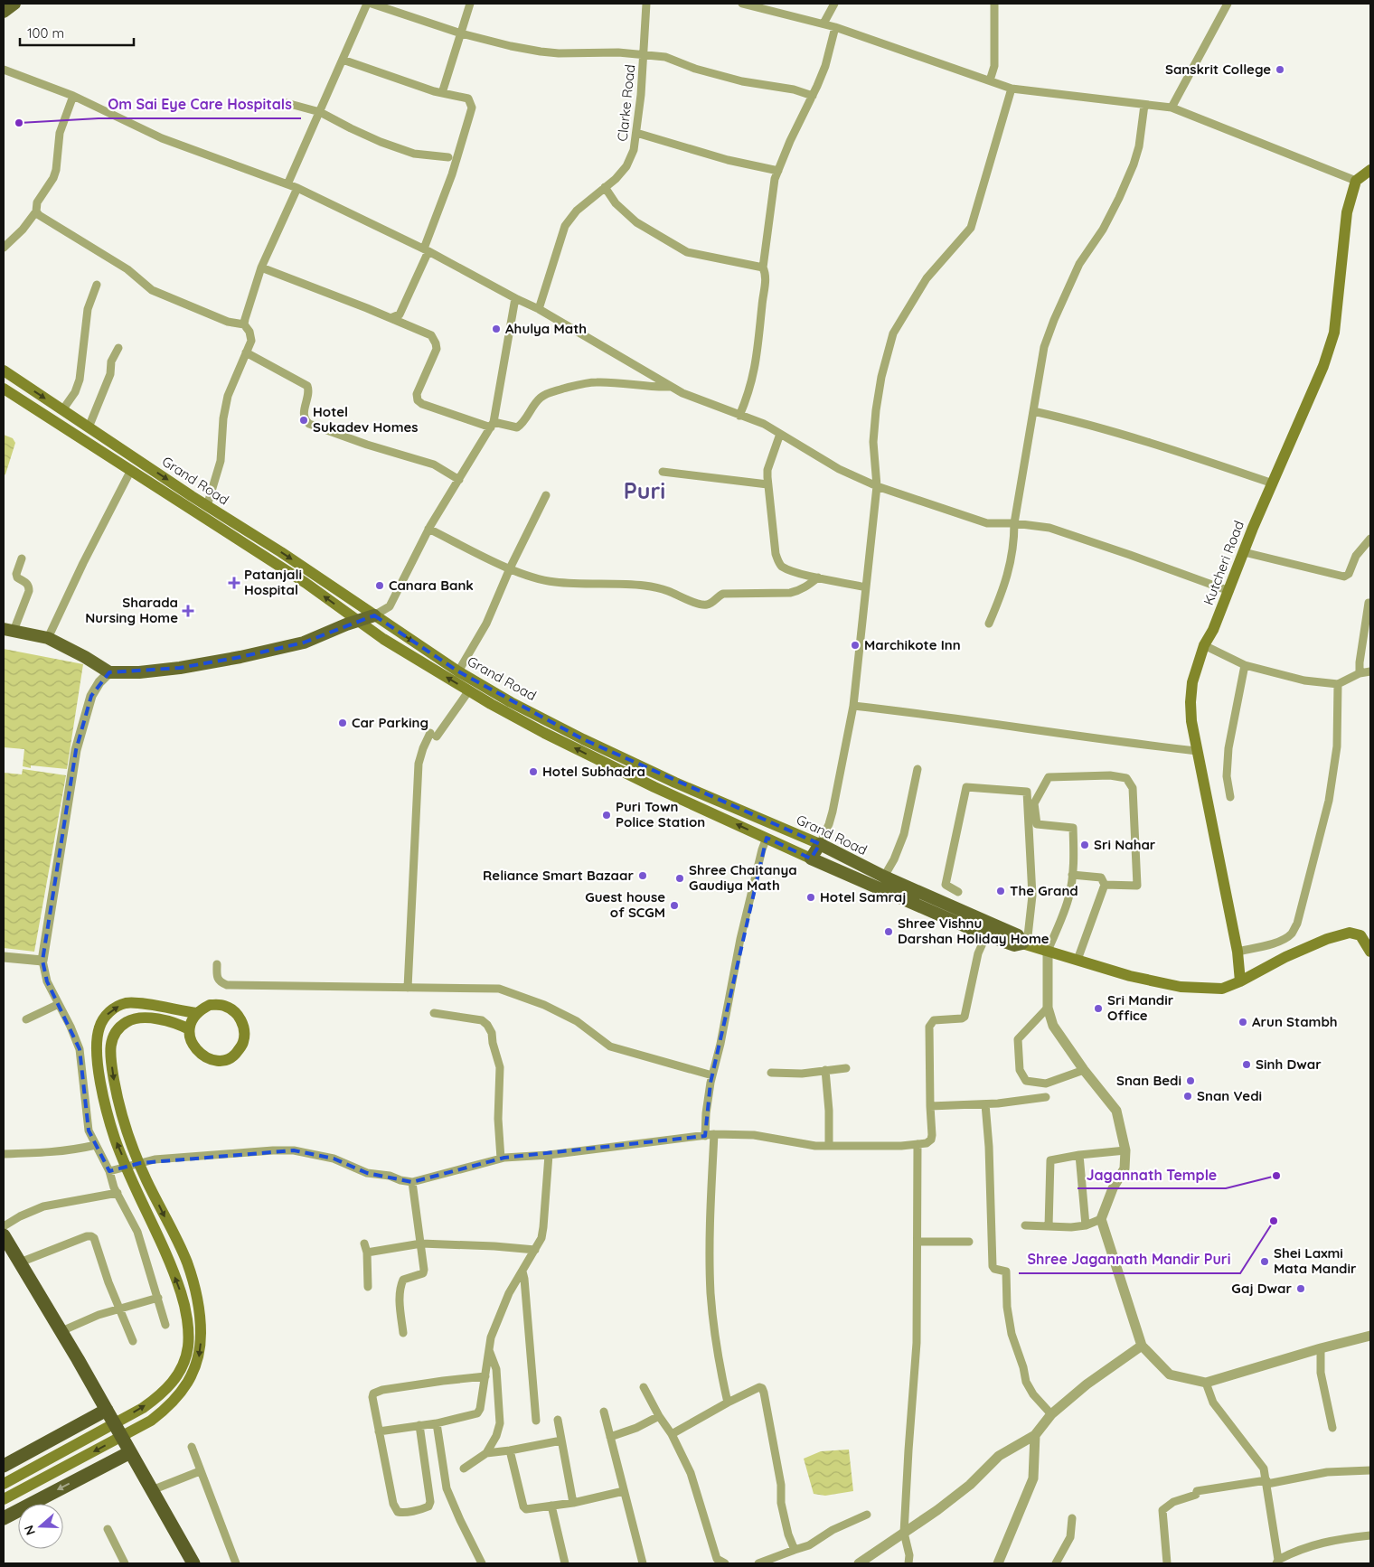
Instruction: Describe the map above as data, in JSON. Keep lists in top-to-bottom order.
{
  "streets": {
    "main road": ["Grand Road", "Kutcheri Road"],
    "street": ["Clarke Road"]
  },
  "crossings": [
    ["Grand Road", "Kutcheri Road"]
  ],
  "districts": ["Puri"],
  "places": {
    "other": [
      "Sanskrit College",
      "Om Sai Eye Care Hospitals",
      "Ahulya Math",
      "Hotel Sukadev Homes",
      "Canara Bank",
      "Marchikote Inn",
      "Car Parking",
      "Hotel Subhadra",
      "Puri Town Police Station",
      "Sri Nahar",
      "Reliance Smart Bazaar",
      "Shree Chaitanya Gaudiya Math",
      "The Grand",
      "Hotel Samraj",
      "Guest house of SCGM",
      "Shree Vishnu Darshan Holiday Home",
      "Sri Mandir Office",
      "Arun Stambh",
      "Sinh Dwar",
      "Snan Bedi",
      "Snan Vedi",
      "Jagannath Temple",
      "Shree Jagannath Mandir Puri",
      "Shei Laxmi Mata Mandir",
      "Gaj Dwar"
    ],
    "health": ["Patanjali Hospital", "Sharada Nursing Home"]
  },
  "scale_bar": "100 m",
  "north": "left"
}
